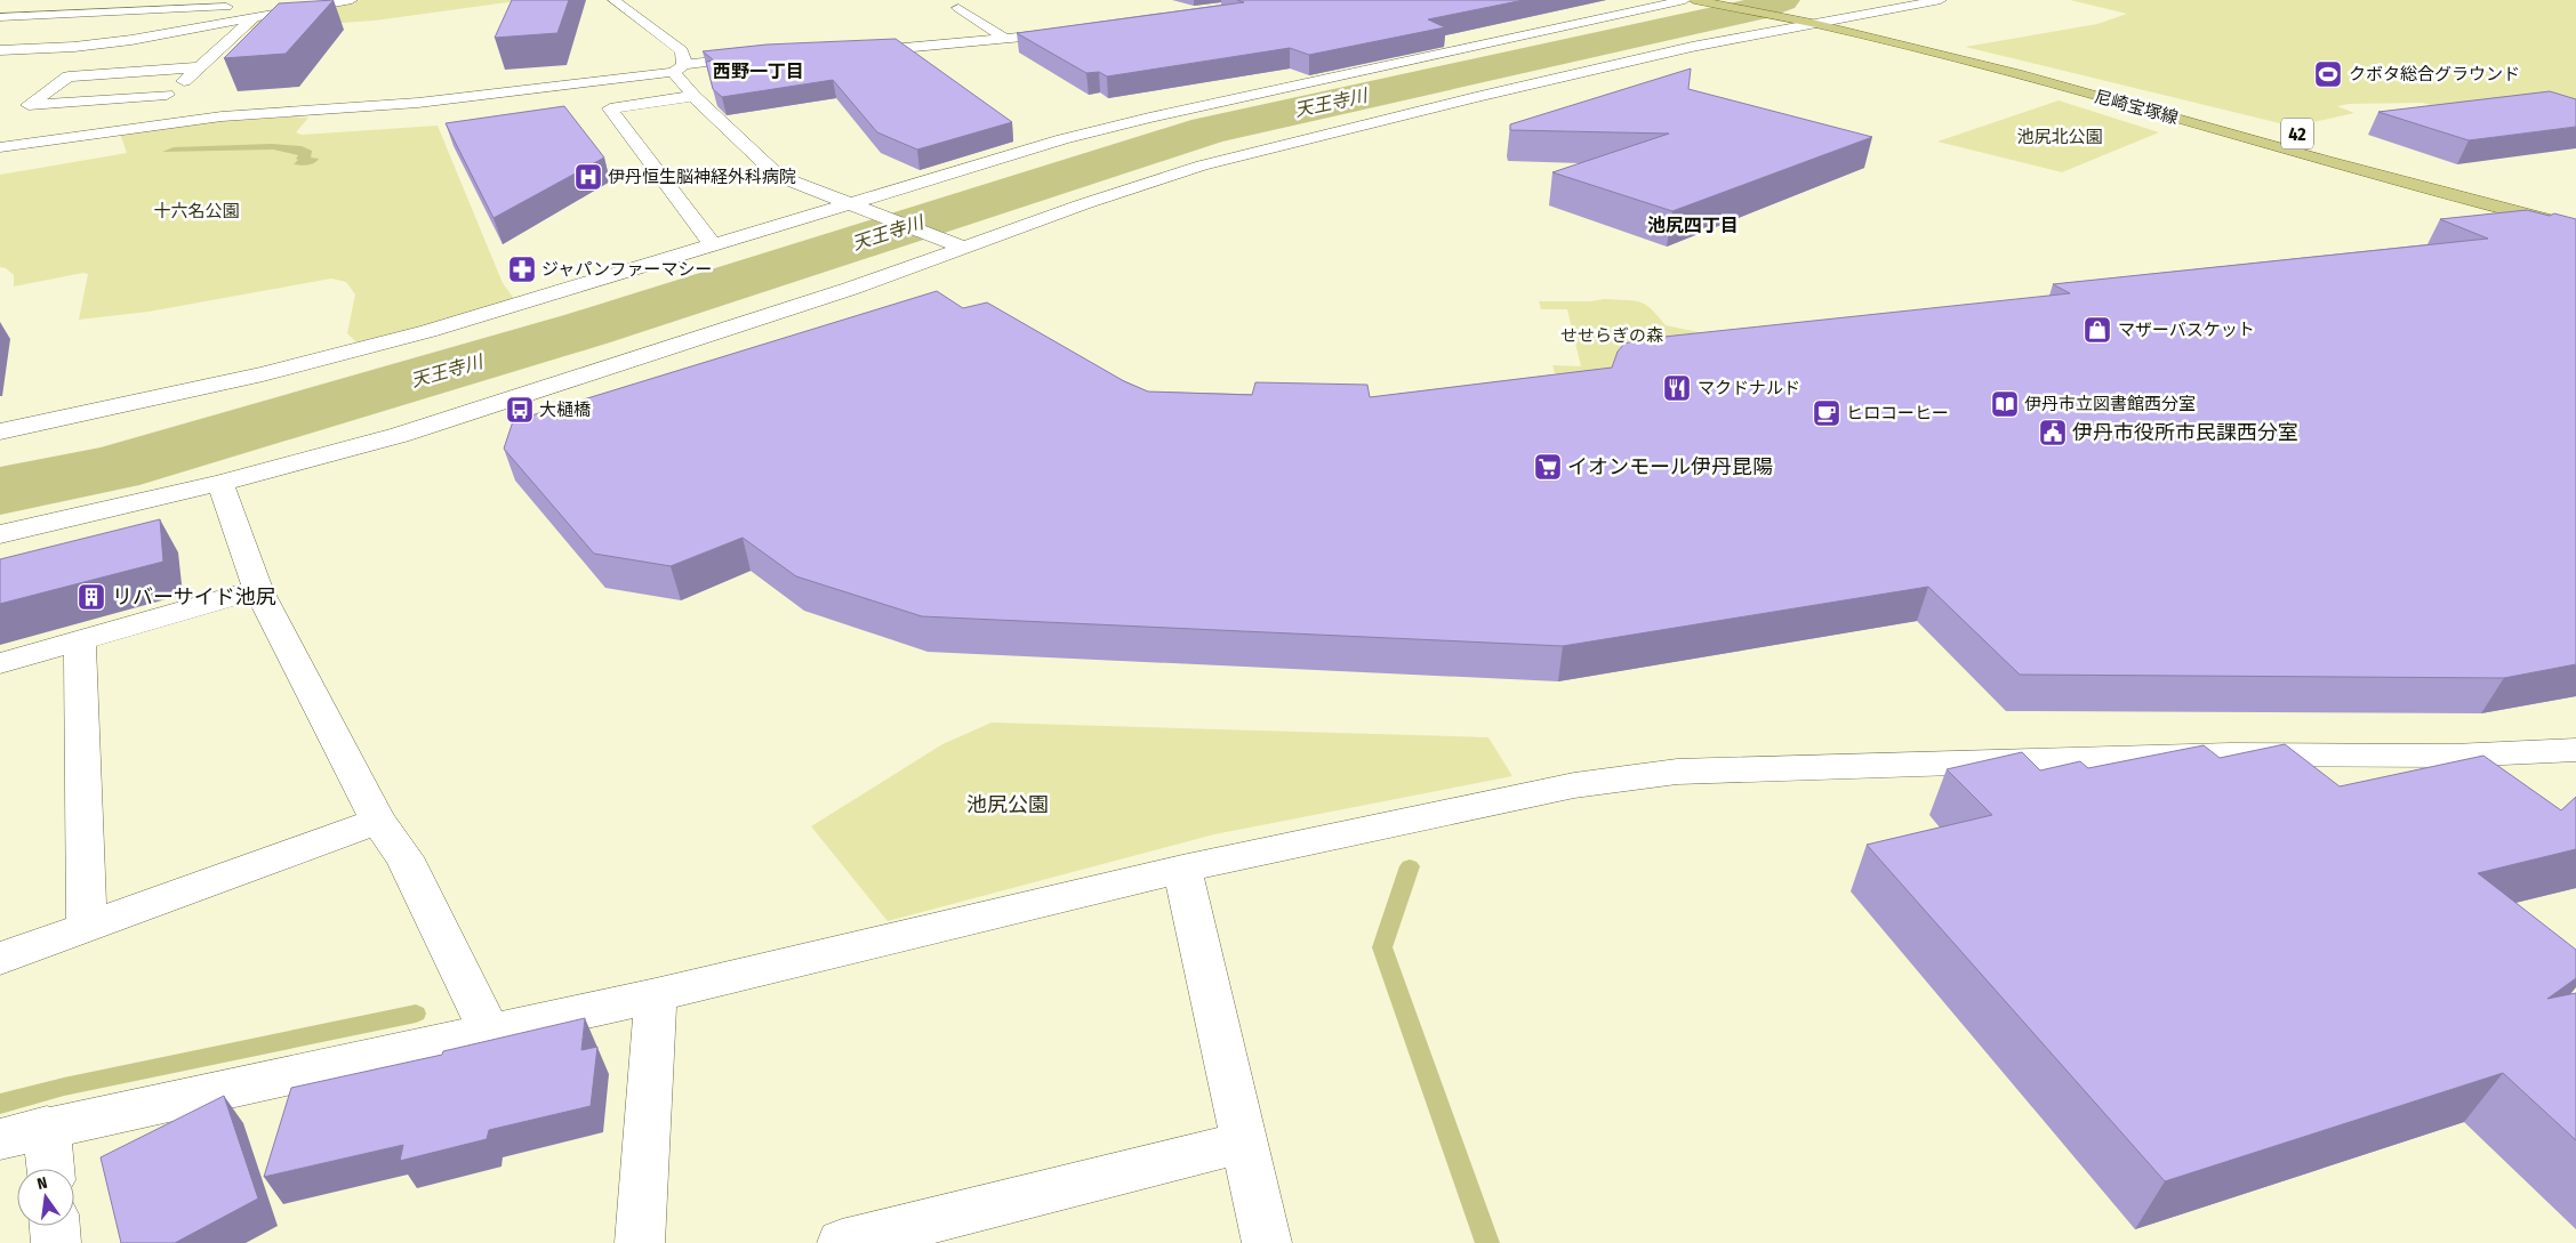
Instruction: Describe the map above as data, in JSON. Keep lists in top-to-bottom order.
{
  "streets": {
    "main road": ["尼崎宝塚線", "42"]
  },
  "crossings": [
    ["尼崎宝塚線", "42"]
  ],
  "districts": ["西野一丁目", "池尻四丁目"],
  "water": ["天王寺川"],
  "parks": [
    "池尻北公園",
    "十六名公園",
    "せせらぎの森",
    "池尻公園"
  ],
  "places": {
    "sports": ["クボタ総合グラウンド"],
    "hospital": ["伊丹恒生脳神経外科病院"],
    "pharmacy": ["ジャパンファーマシー"],
    "shop": ["マザーバスケット"],
    "restaurant": ["マクドナルド"],
    "library": ["伊丹市立図書館西分室"],
    "bus stop": ["大樋橋"],
    "cafe": ["ヒロコーヒー"],
    "public building": ["伊丹市役所市民課西分室"],
    "supermarket": ["イオンモール伊丹昆陽"],
    "building": ["リバーサイド池尻"]
  },
  "north": "top"
}
